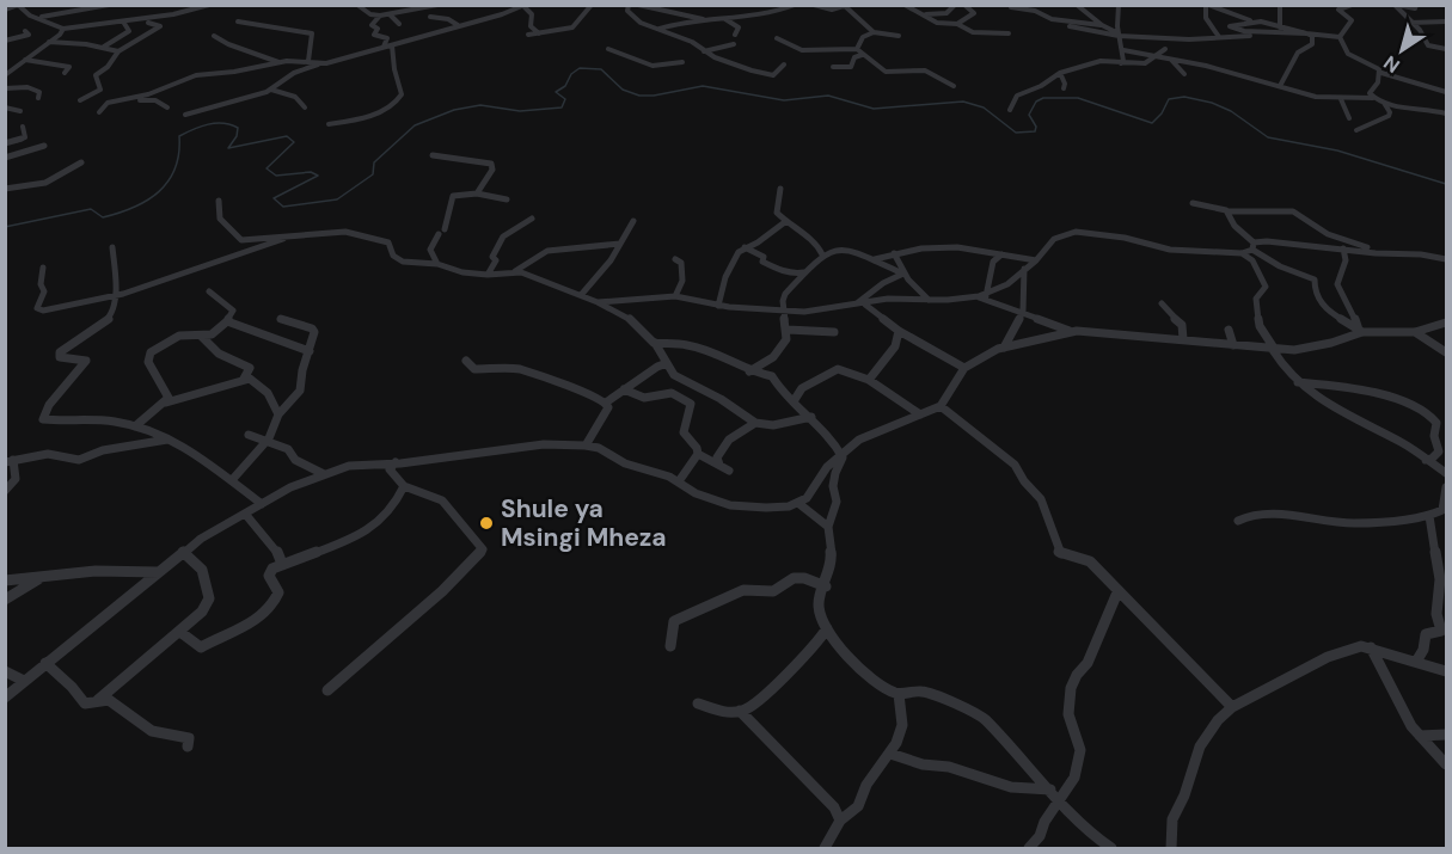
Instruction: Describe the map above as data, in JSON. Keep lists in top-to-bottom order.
{
  "places": ["Shule ya Msingi Mheza"],
  "north": "bottom left"
}
